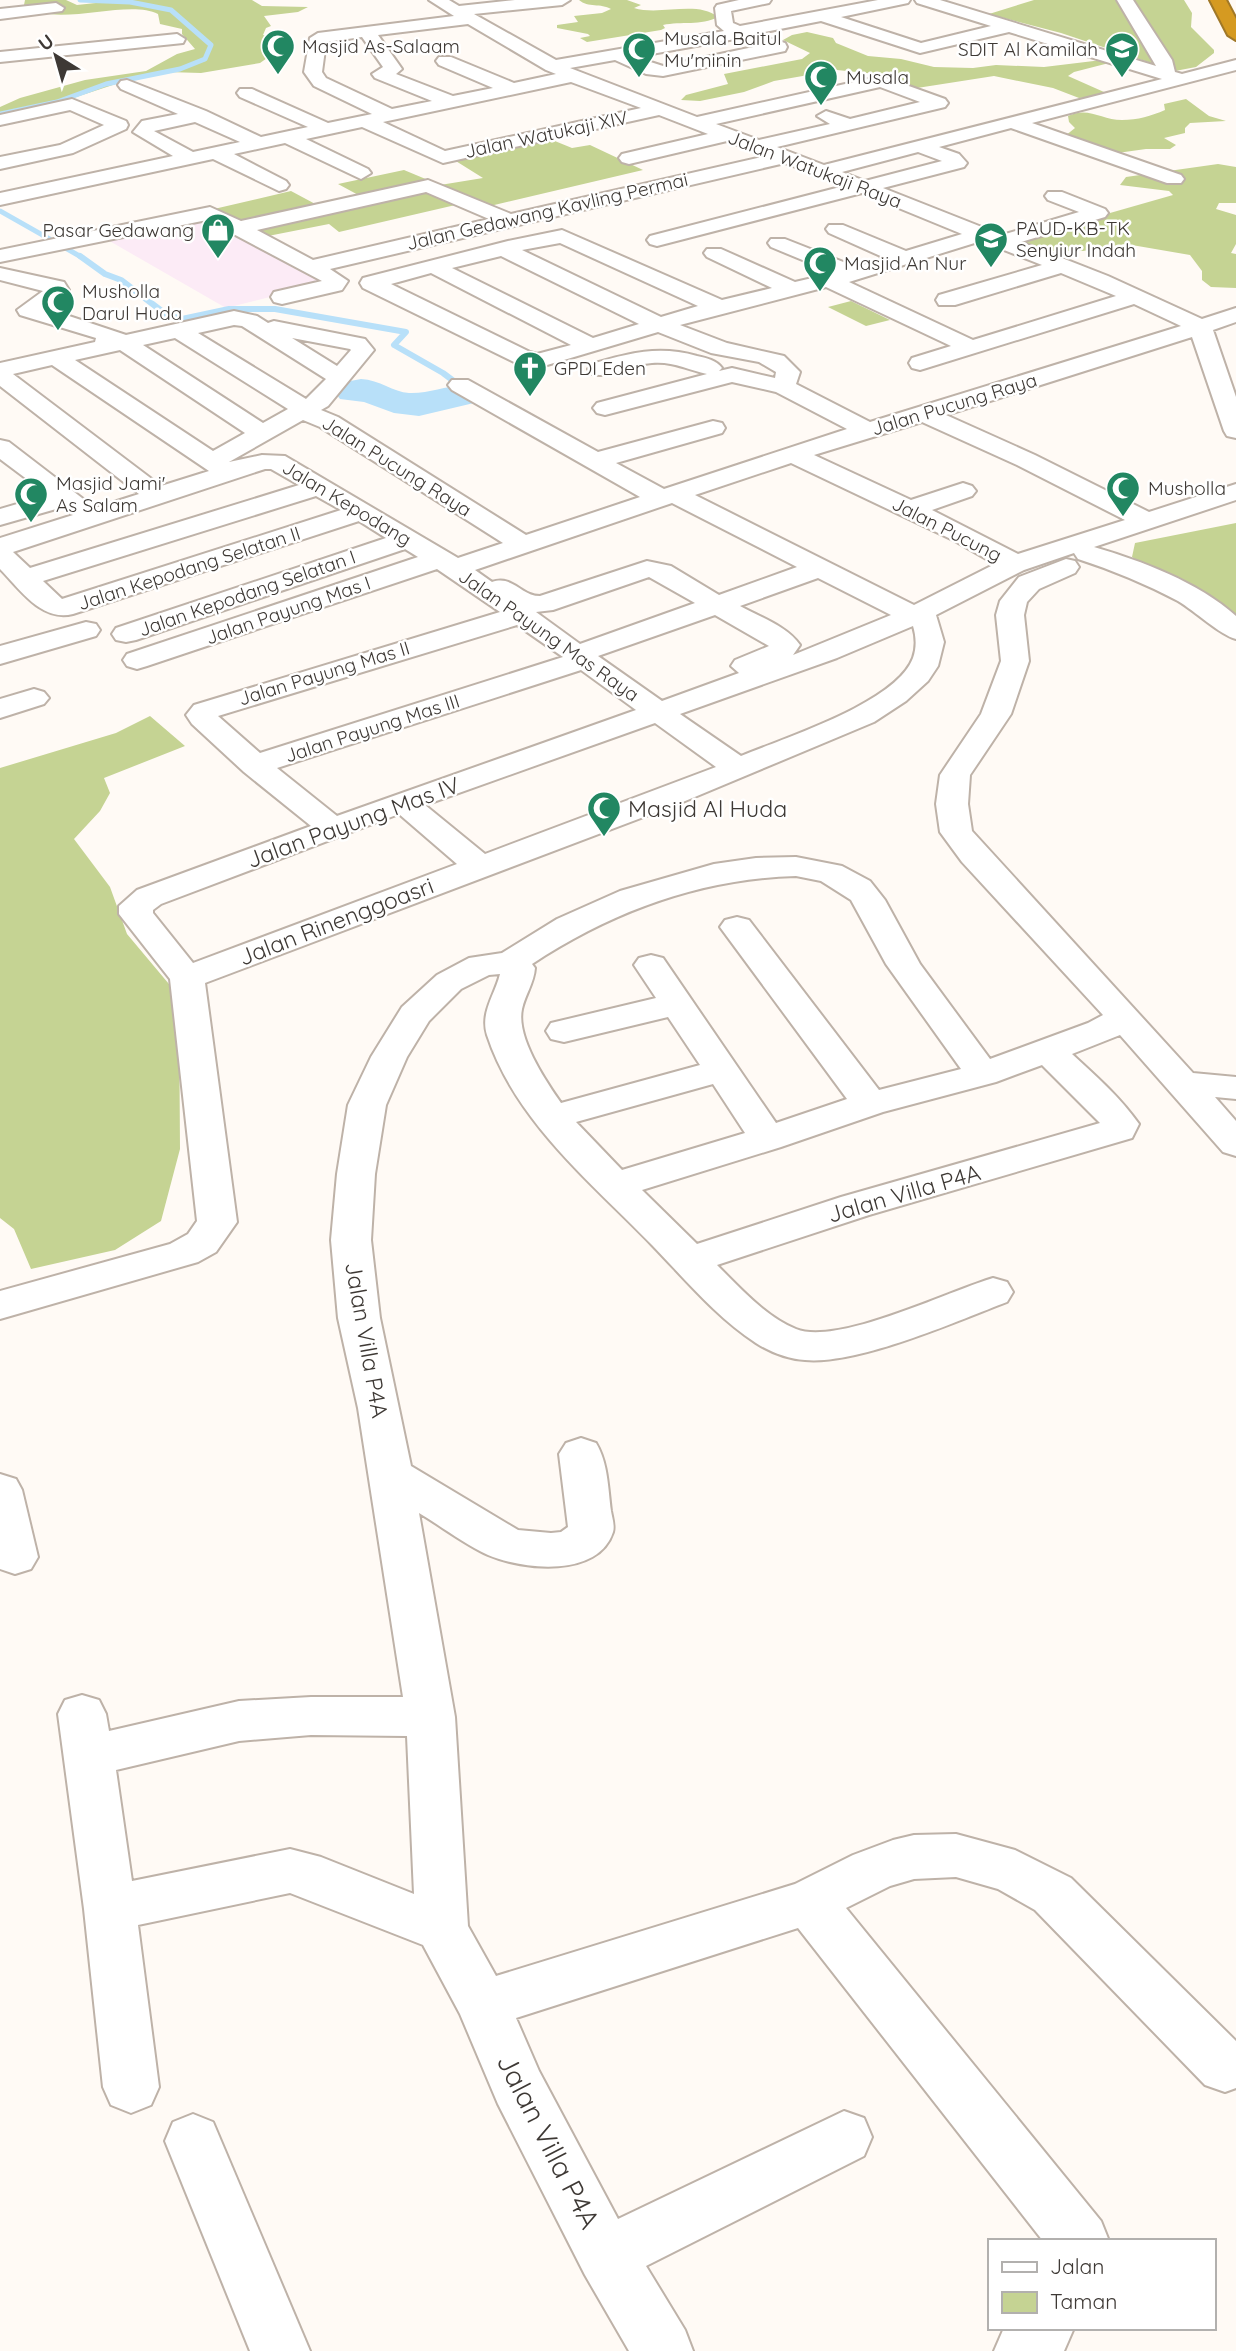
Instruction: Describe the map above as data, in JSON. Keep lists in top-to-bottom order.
{
  "streets": {
    "street": [
      "Jalan Watukaji XIV",
      "Jalan Watukaji Raya",
      "Jalan Gedawang Kavling Permai",
      "Jalan Pucung Raya",
      "Jalan Kepodang",
      "Jalan Pucung",
      "Jalan Kepodang Selatan II",
      "Jalan Kepodang Selatan I",
      "Jalan Payung Mas I",
      "Jalan Payung Mas Raya",
      "Jalan Payung Mas II",
      "Jalan Payung Mas III",
      "Jalan Payung Mas IV",
      "Jalan Rinenggoasri",
      "Jalan Villa P4A"
    ]
  },
  "crossings": [
    ["Jalan Watukaji XIV", "Jalan Watukaji Raya"],
    ["Jalan Watukaji Raya", "Jalan Gedawang Kavling Permai"],
    ["Jalan Watukaji Raya", "Jalan Pucung Raya"],
    ["Jalan Pucung Raya", "Jalan Kepodang"],
    ["Jalan Pucung Raya", "Jalan Pucung"],
    ["Jalan Pucung Raya", "Jalan Payung Mas I"],
    ["Jalan Pucung Raya", "Jalan Payung Mas Raya"],
    ["Jalan Kepodang", "Jalan Kepodang Selatan II"],
    ["Jalan Kepodang", "Jalan Kepodang Selatan I"],
    ["Jalan Kepodang", "Jalan Payung Mas I"],
    ["Jalan Kepodang", "Jalan Payung Mas Raya"],
    ["Jalan Payung Mas I", "Jalan Payung Mas Raya"],
    ["Jalan Payung Mas Raya", "Jalan Payung Mas II"],
    ["Jalan Payung Mas Raya", "Jalan Payung Mas III"],
    ["Jalan Payung Mas Raya", "Jalan Payung Mas IV"],
    ["Jalan Payung Mas II", "Jalan Payung Mas III"],
    ["Jalan Payung Mas III", "Jalan Payung Mas IV"],
    ["Jalan Payung Mas IV", "Jalan Rinenggoasri"]
  ],
  "places": {
    "mosque": [
      "Masjid As-Salaam",
      "Musala Baitul Mu'minin",
      "Musala",
      "Masjid An Nur",
      "Musholla Darul Huda",
      "Musholla",
      "Masjid Jami' As Salam",
      "Masjid Al Huda"
    ],
    "school or university": ["SDIT Al Kamilah", "PAUD-KB-TK Senyiur Indah"],
    "shop": ["Pasar Gedawang"],
    "church": ["GPDI Eden"]
  },
  "legend": ["Jalan", "Taman"],
  "north": "top left"
}
